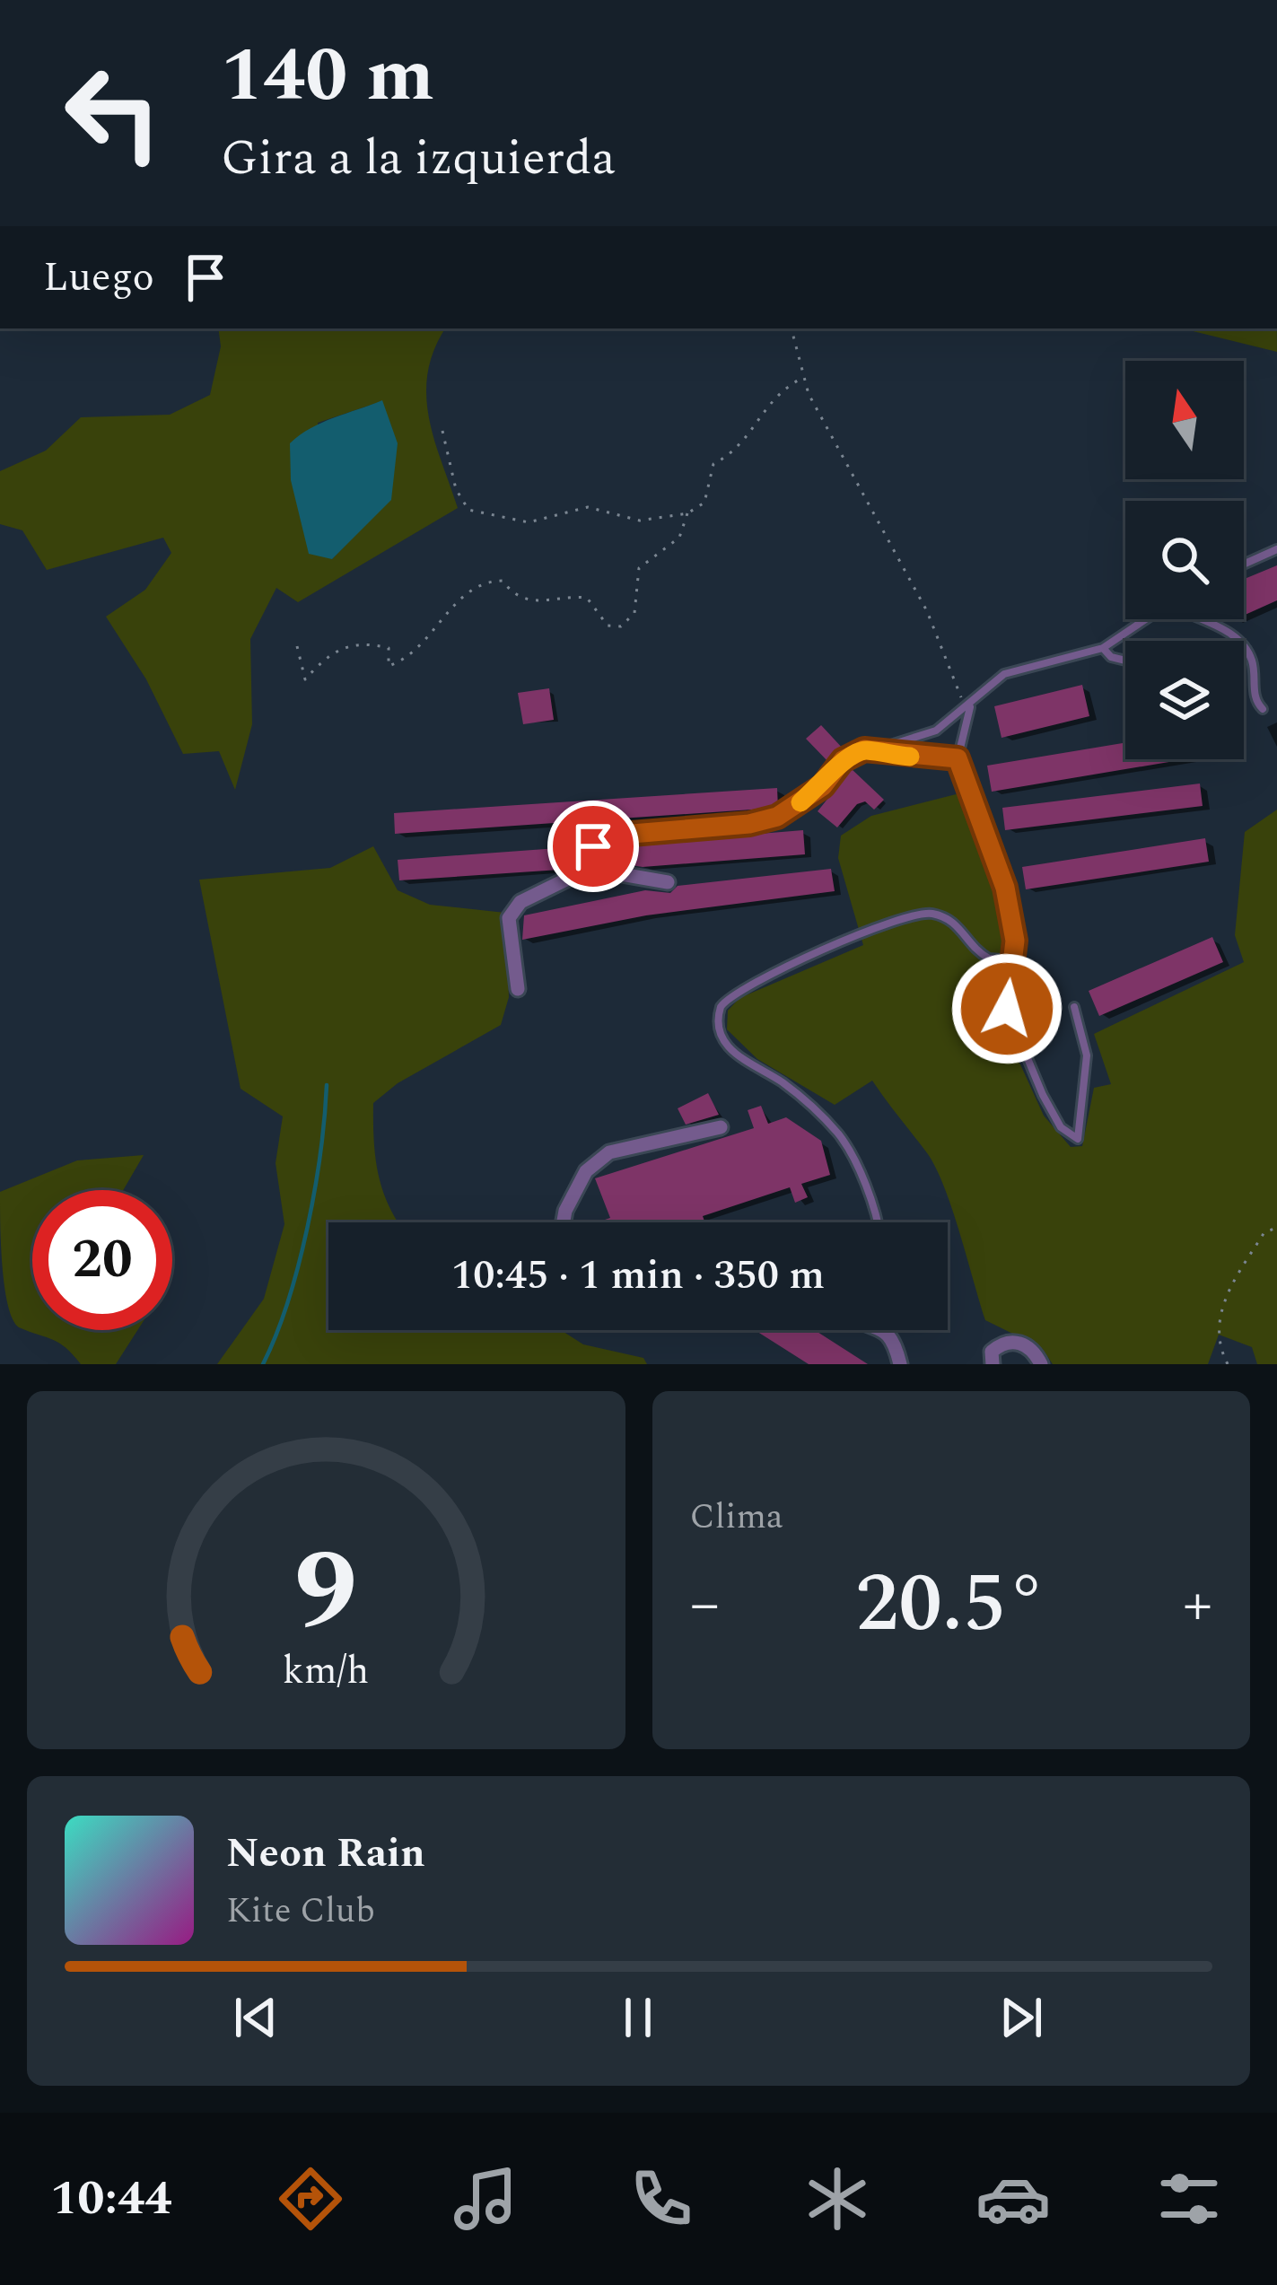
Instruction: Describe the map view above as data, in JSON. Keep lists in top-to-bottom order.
{
  "north": "top",
  "page": {
    "turn": ["140 m", "Gira a la izquierda"],
    "then": "Luego",
    "limit": "20",
    "trip": "10:45 · 1 min · 350 m",
    "tile": "Clima",
    "heat": ["−", "20.5°", "+"],
    "song": ["Neon Rain", "Kite Club"],
    "tabs": "10:44",
    "gauge": ["9", "km/h"]
  }
}
